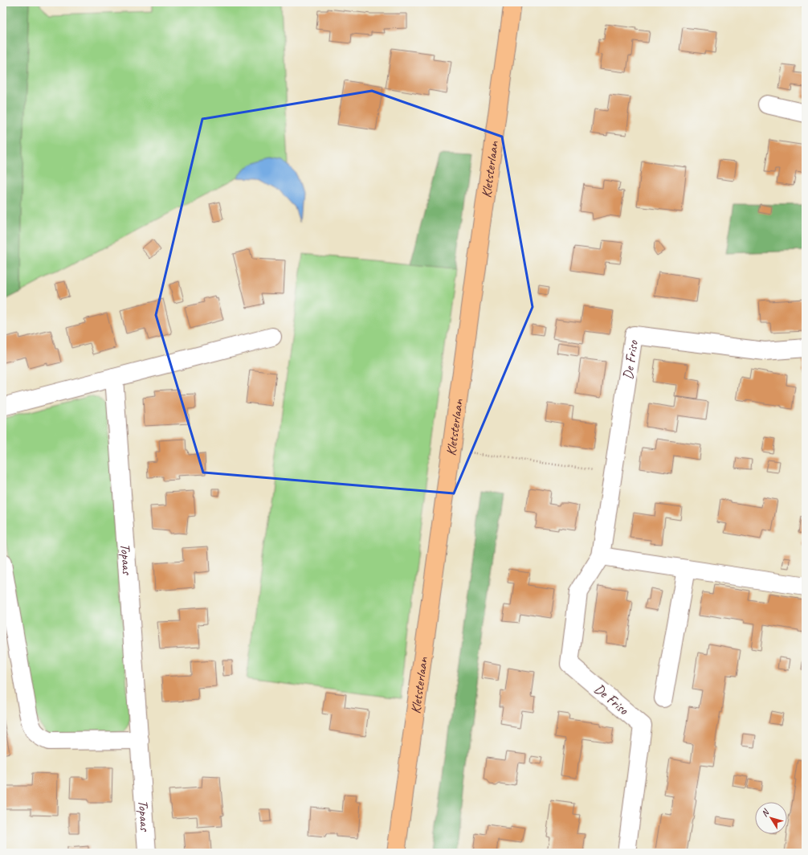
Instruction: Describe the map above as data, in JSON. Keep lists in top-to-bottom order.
{
  "streets": {
    "main road": ["Kletsterlaan"],
    "street": ["De Friso", "Topaas"]
  },
  "north": "top left"
}
